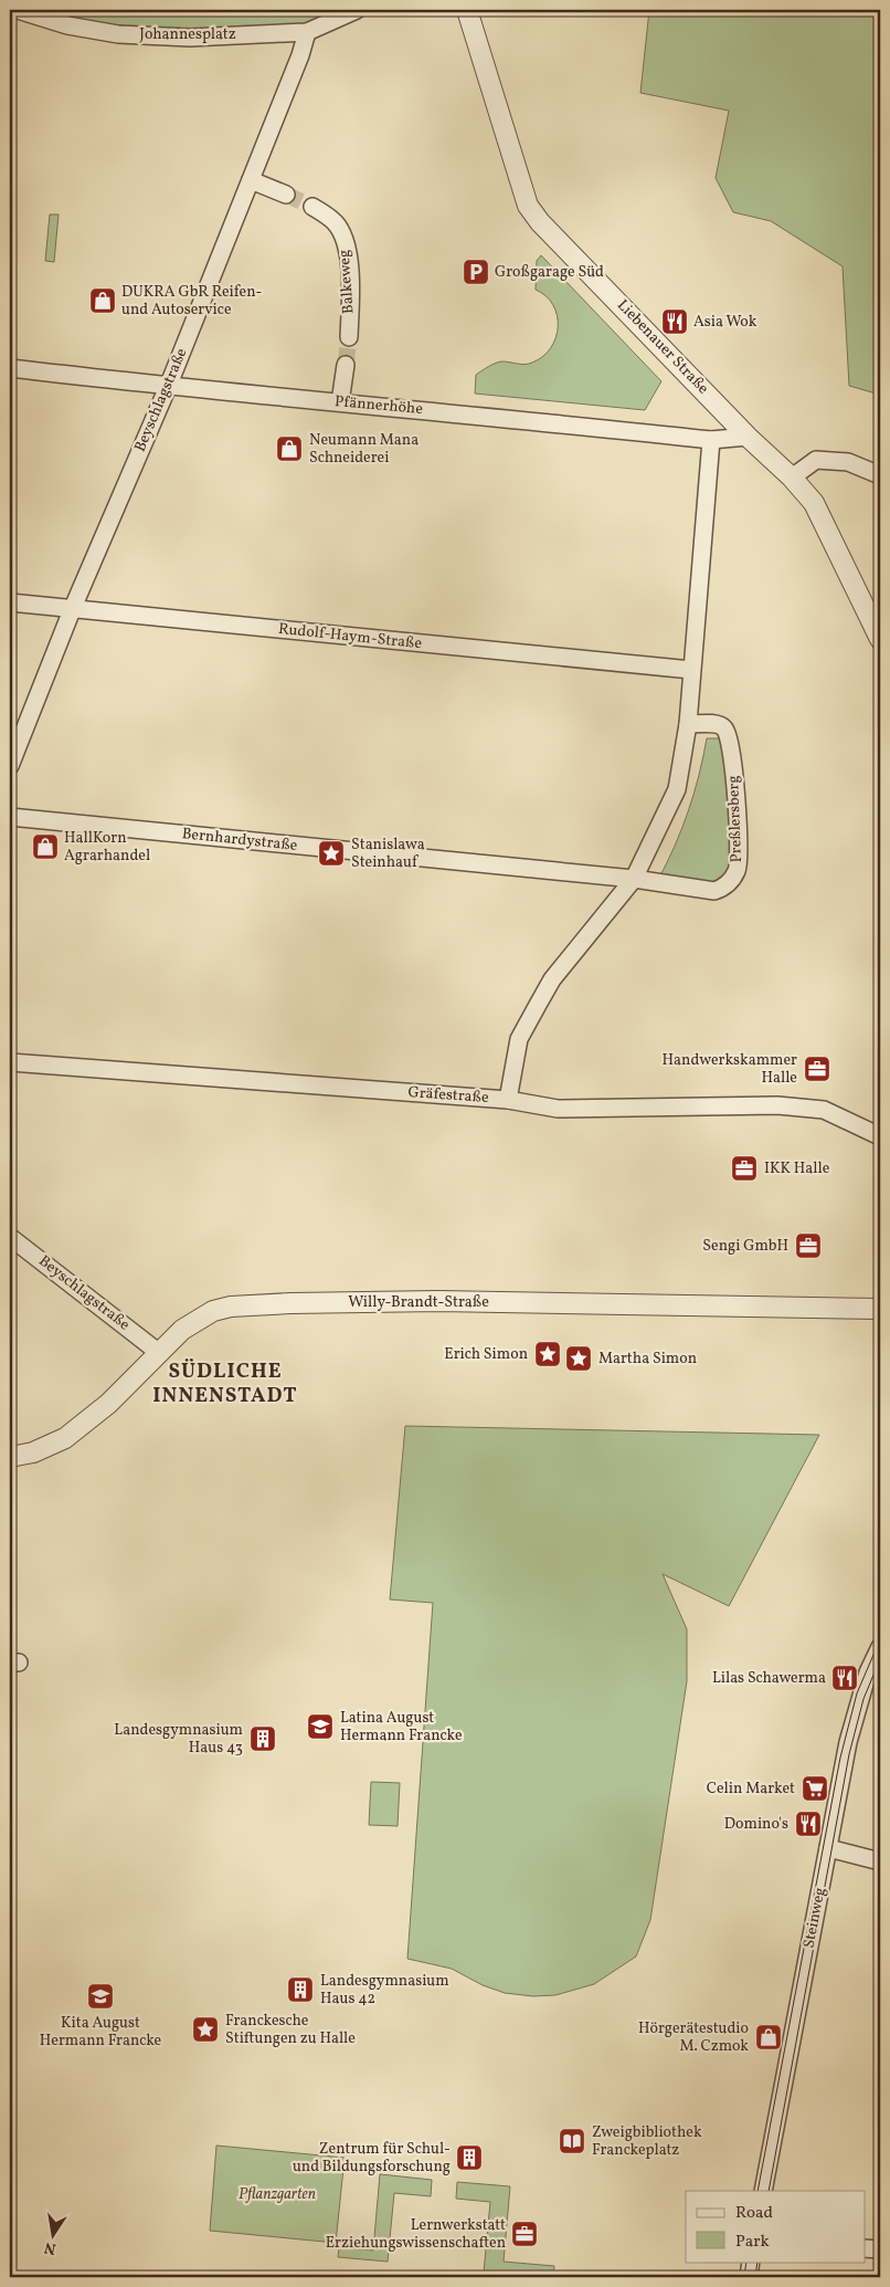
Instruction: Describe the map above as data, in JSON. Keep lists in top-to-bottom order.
{
  "streets": {
    "street": [
      "Johannesplatz",
      "Balkeweg",
      "Liebenauer Straße",
      "Beyschlagstraße",
      "Pfännerhöhe",
      "Rudolf-Haym-Straße",
      "Preßlersberg",
      "Bernhardystraße",
      "Gräfestraße",
      "Willy-Brandt-Straße",
      "Steinweg"
    ]
  },
  "crossings": [
    ["Johannesplatz", "Beyschlagstraße"],
    ["Liebenauer Straße", "Pfännerhöhe"],
    ["Beyschlagstraße", "Pfännerhöhe"],
    ["Beyschlagstraße", "Rudolf-Haym-Straße"],
    ["Beyschlagstraße", "Willy-Brandt-Straße"],
    ["Preßlersberg", "Bernhardystraße"]
  ],
  "districts": ["SÜDLICHE INNENSTADT"],
  "parks": ["Pflanzgarten"],
  "places": {
    "parking": ["Großgarage Süd"],
    "shop": [
      "DUKRA GbR Reifen- und Autoservice",
      "Neumann Mana Schneiderei",
      "HallKorn Agrarhandel",
      "Hörgerätestudio M. Czmok"
    ],
    "restaurant": ["Asia Wok", "Lilas Schawerma", "Domino's"],
    "place": [
      "Stanislawa Steinhauf",
      "Erich Simon",
      "Martha Simon",
      "Franckesche Stiftungen zu Halle"
    ],
    "office": [
      "Handwerkskammer Halle",
      "IKK Halle",
      "Sengi GmbH",
      "Lernwerkstatt Erziehungswissenschaften"
    ],
    "school or university": ["Latina August Hermann Francke", "Kita August Hermann Francke"],
    "building": ["Landesgymnasium Haus 43", "Landesgymnasium Haus 42", "Zentrum für Schul- und Bildungsforschung"],
    "supermarket": ["Celin Market"],
    "library": ["Zweigbibliothek Franckeplatz"]
  },
  "legend": ["Road", "Park"],
  "north": "bottom"
}
